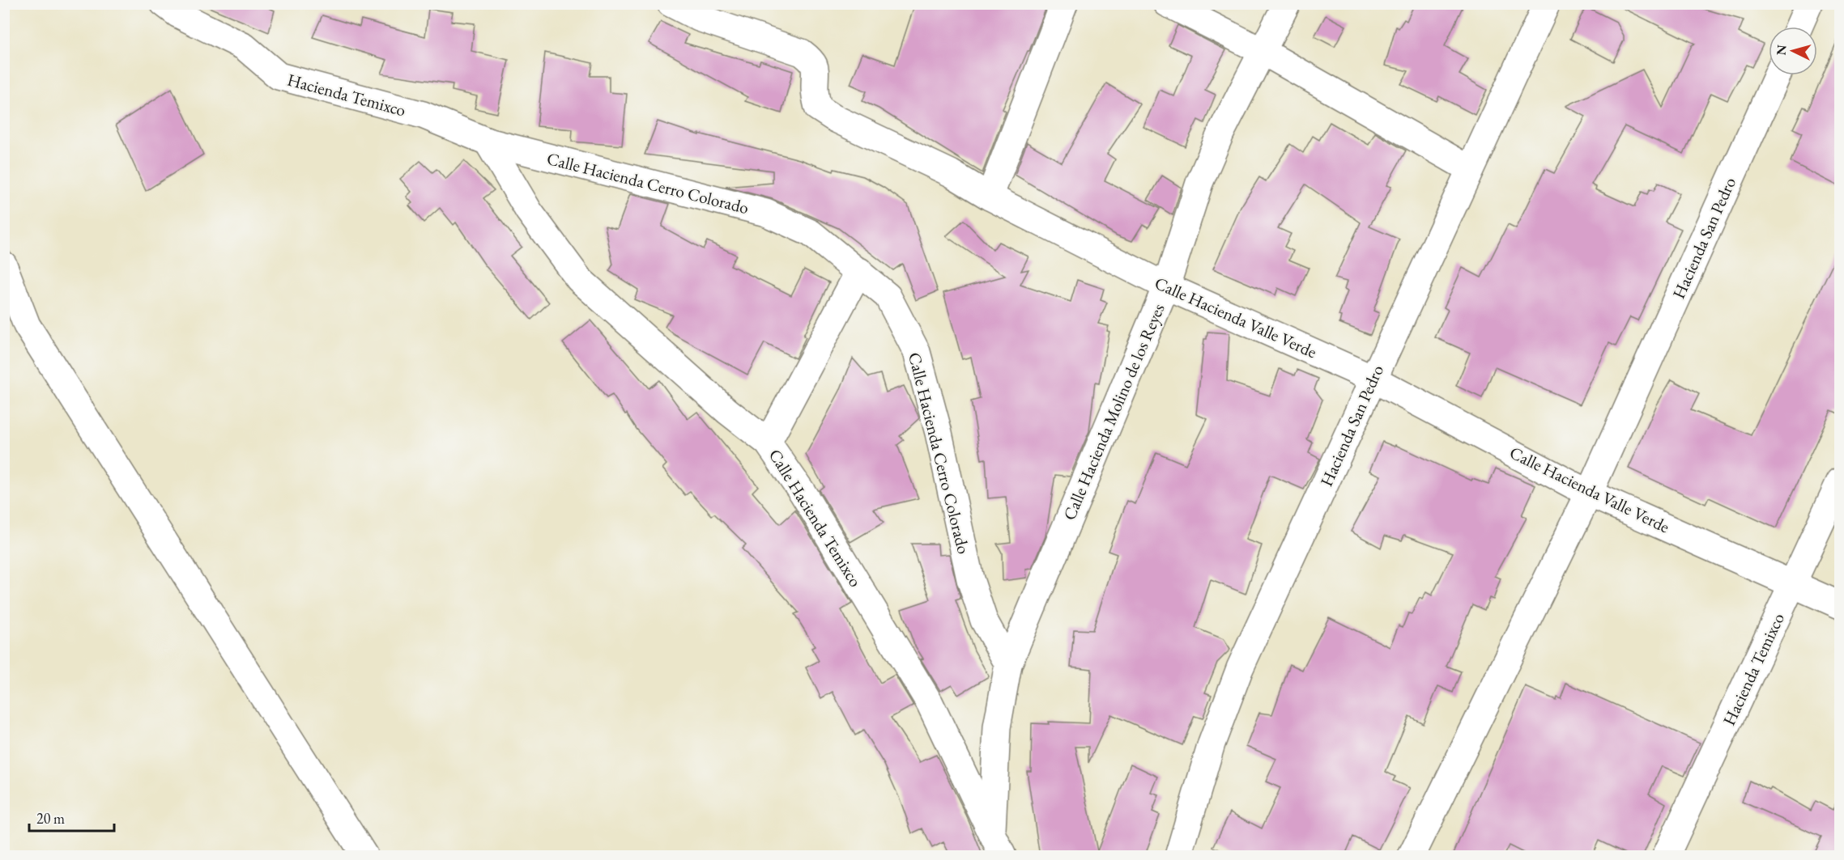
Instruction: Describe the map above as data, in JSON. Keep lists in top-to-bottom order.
{
  "streets": {
    "street": [
      "Hacienda Temixco",
      "Calle Hacienda Cerro Colorado",
      "Hacienda San Pedro",
      "Calle Hacienda Valle Verde",
      "Calle Hacienda Molino de los Reyes",
      "Calle Hacienda Temixco"
    ]
  },
  "crossings": [
    ["Hacienda Temixco", "Calle Hacienda Cerro Colorado"],
    ["Hacienda Temixco", "Calle Hacienda Valle Verde"],
    ["Hacienda Temixco", "Calle Hacienda Temixco"],
    ["Calle Hacienda Cerro Colorado", "Calle Hacienda Molino de los Reyes"],
    ["Calle Hacienda Cerro Colorado", "Calle Hacienda Temixco"],
    ["Hacienda San Pedro", "Calle Hacienda Valle Verde"],
    ["Calle Hacienda Valle Verde", "Calle Hacienda Molino de los Reyes"],
    ["Calle Hacienda Molino de los Reyes", "Calle Hacienda Temixco"]
  ],
  "scale_bar": "20 m",
  "north": "left"
}
